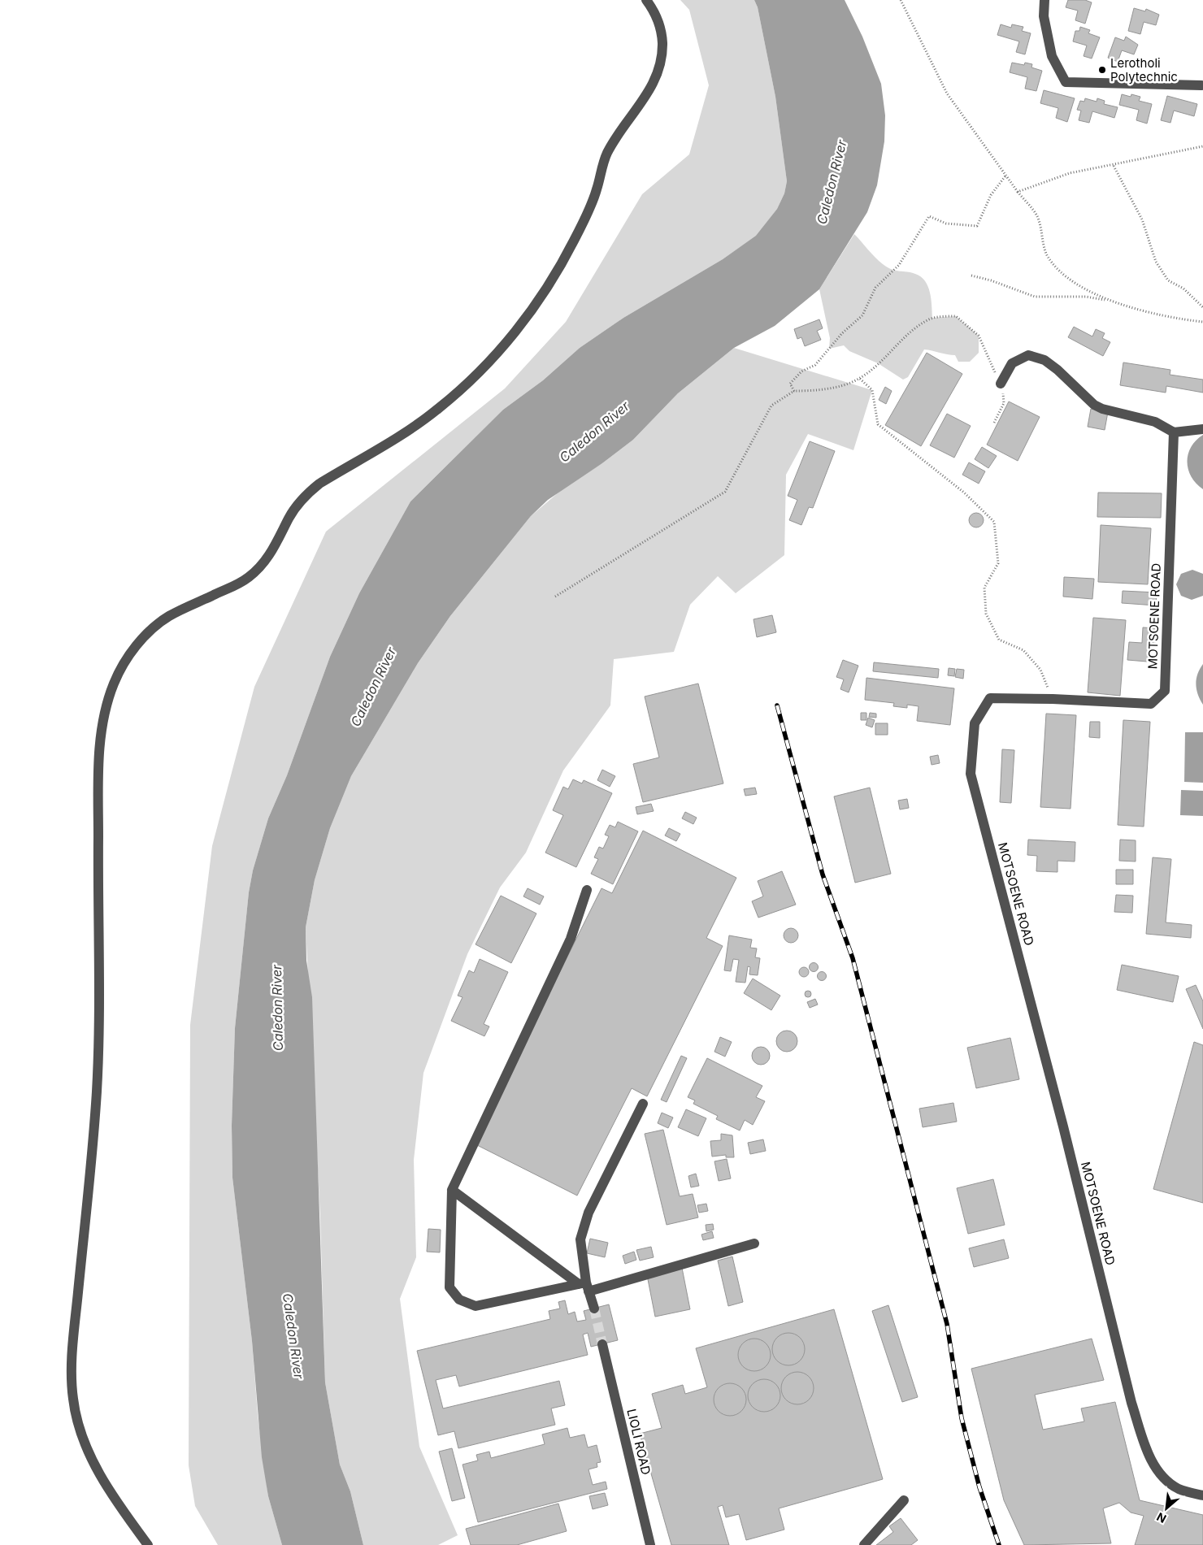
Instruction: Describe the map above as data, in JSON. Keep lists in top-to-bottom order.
{
  "streets": {
    "street": ["MOTSOENE ROAD", "LIOLI ROAD"]
  },
  "water": ["Caledon River"],
  "places": ["Lerotholi Polytechnic"],
  "north": "bottom left"
}
